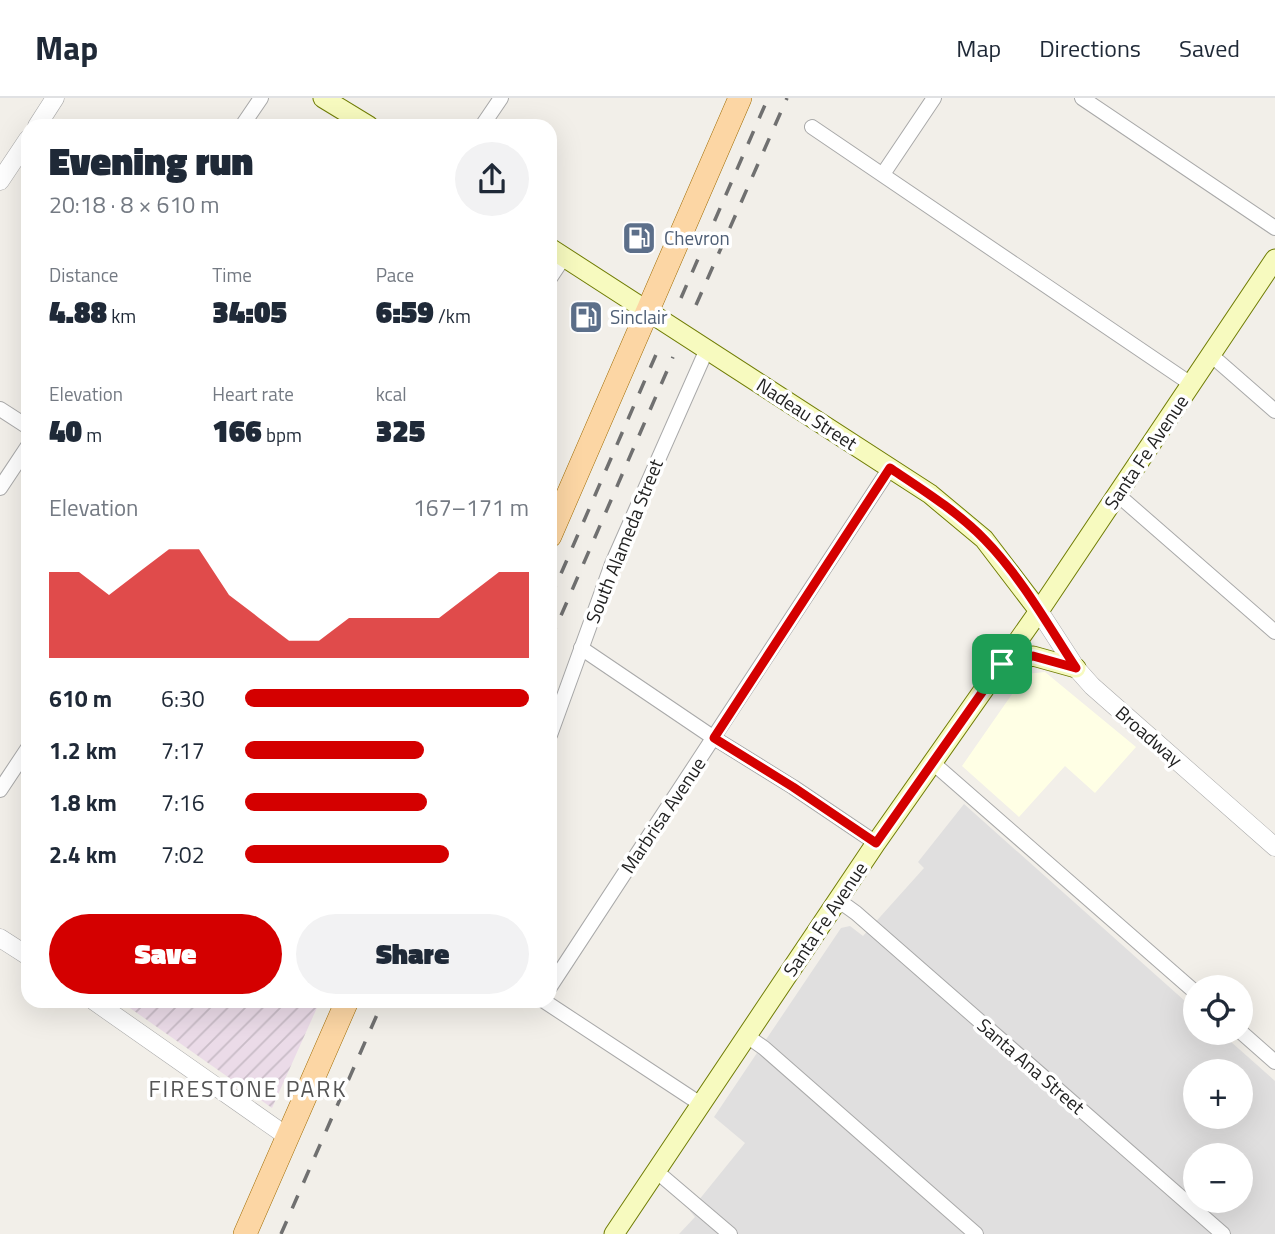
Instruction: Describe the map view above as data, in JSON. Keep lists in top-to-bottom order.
{
  "streets": {
    "main road": ["Nadeau Street", "Santa Fe Avenue"],
    "street": [
      "South Alameda Street",
      "Broadway",
      "Marbrisa Avenue",
      "Santa Ana Street"
    ]
  },
  "crossings": [
    ["Nadeau Street", "Santa Fe Avenue"],
    ["Nadeau Street", "South Alameda Street"],
    ["Nadeau Street", "Broadway"],
    ["Nadeau Street", "Marbrisa Avenue"],
    ["Santa Fe Avenue", "Broadway"],
    ["Santa Fe Avenue", "Santa Ana Street"]
  ],
  "districts": ["FIRESTONE PARK"],
  "places": {
    "fuel station": ["Chevron", "Sinclair"]
  },
  "page": {
    "header": "Map",
    "nav": ["Map", "Directions", "Saved"],
    "heading": ["Evening run", "20:18 · 8 × 610 m"],
    "stats": [
      ["Distance", "4.88 km"],
      ["Time", "34:05"],
      ["Pace", "6:59 /km"],
      ["Elevation", "40 m"],
      ["Heart rate", "166 bpm"],
      ["kcal", "325"]
    ],
    "chart": ["Elevation", "167–171 m"],
    "list": [
      {
        "name": "610 m",
        "note": "6:30"
      },
      {
        "name": "1.2 km",
        "note": "7:17"
      },
      {
        "name": "1.8 km",
        "note": "7:16"
      },
      {
        "name": "2.4 km",
        "note": "7:02"
      }
    ],
    "buttons": ["Save", "Share"],
    "map_buttons": ["+", "−"]
  }
}
